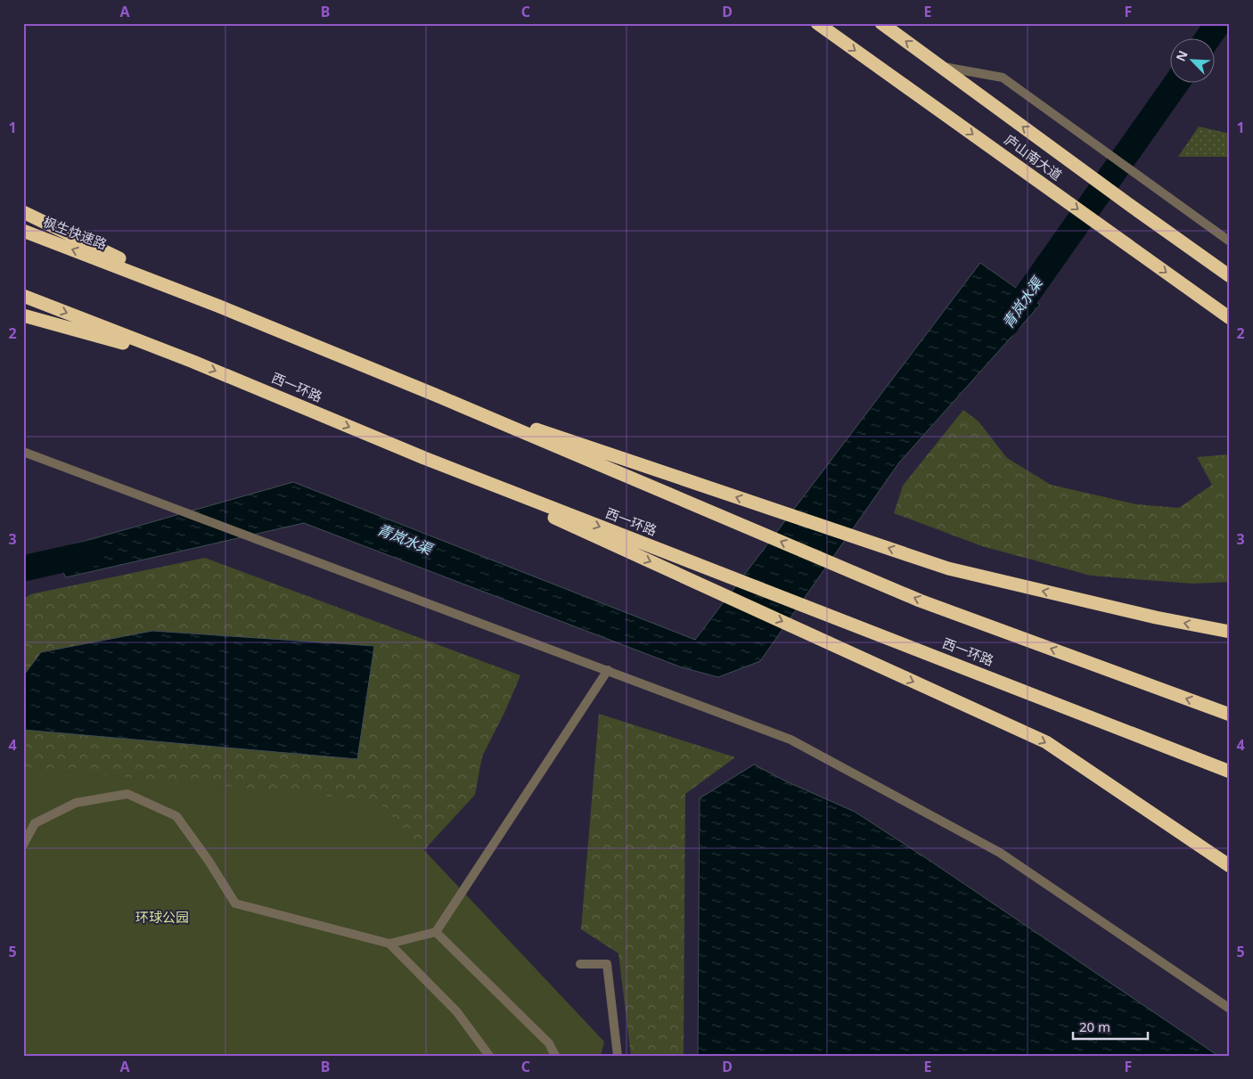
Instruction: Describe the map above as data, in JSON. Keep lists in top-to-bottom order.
{
  "streets": {
    "highway": ["庐山南大道", "枫生快速路", "西一环路"]
  },
  "water": ["青岚水渠"],
  "parks": ["环球公园"],
  "scale_bar": "20 m",
  "north": "top left",
  "grid": {
    "columns": [
      "A",
      "B",
      "C",
      "D",
      "E",
      "F"
    ],
    "rows": [
      "1",
      "2",
      "3",
      "4",
      "5"
    ]
  }
}
